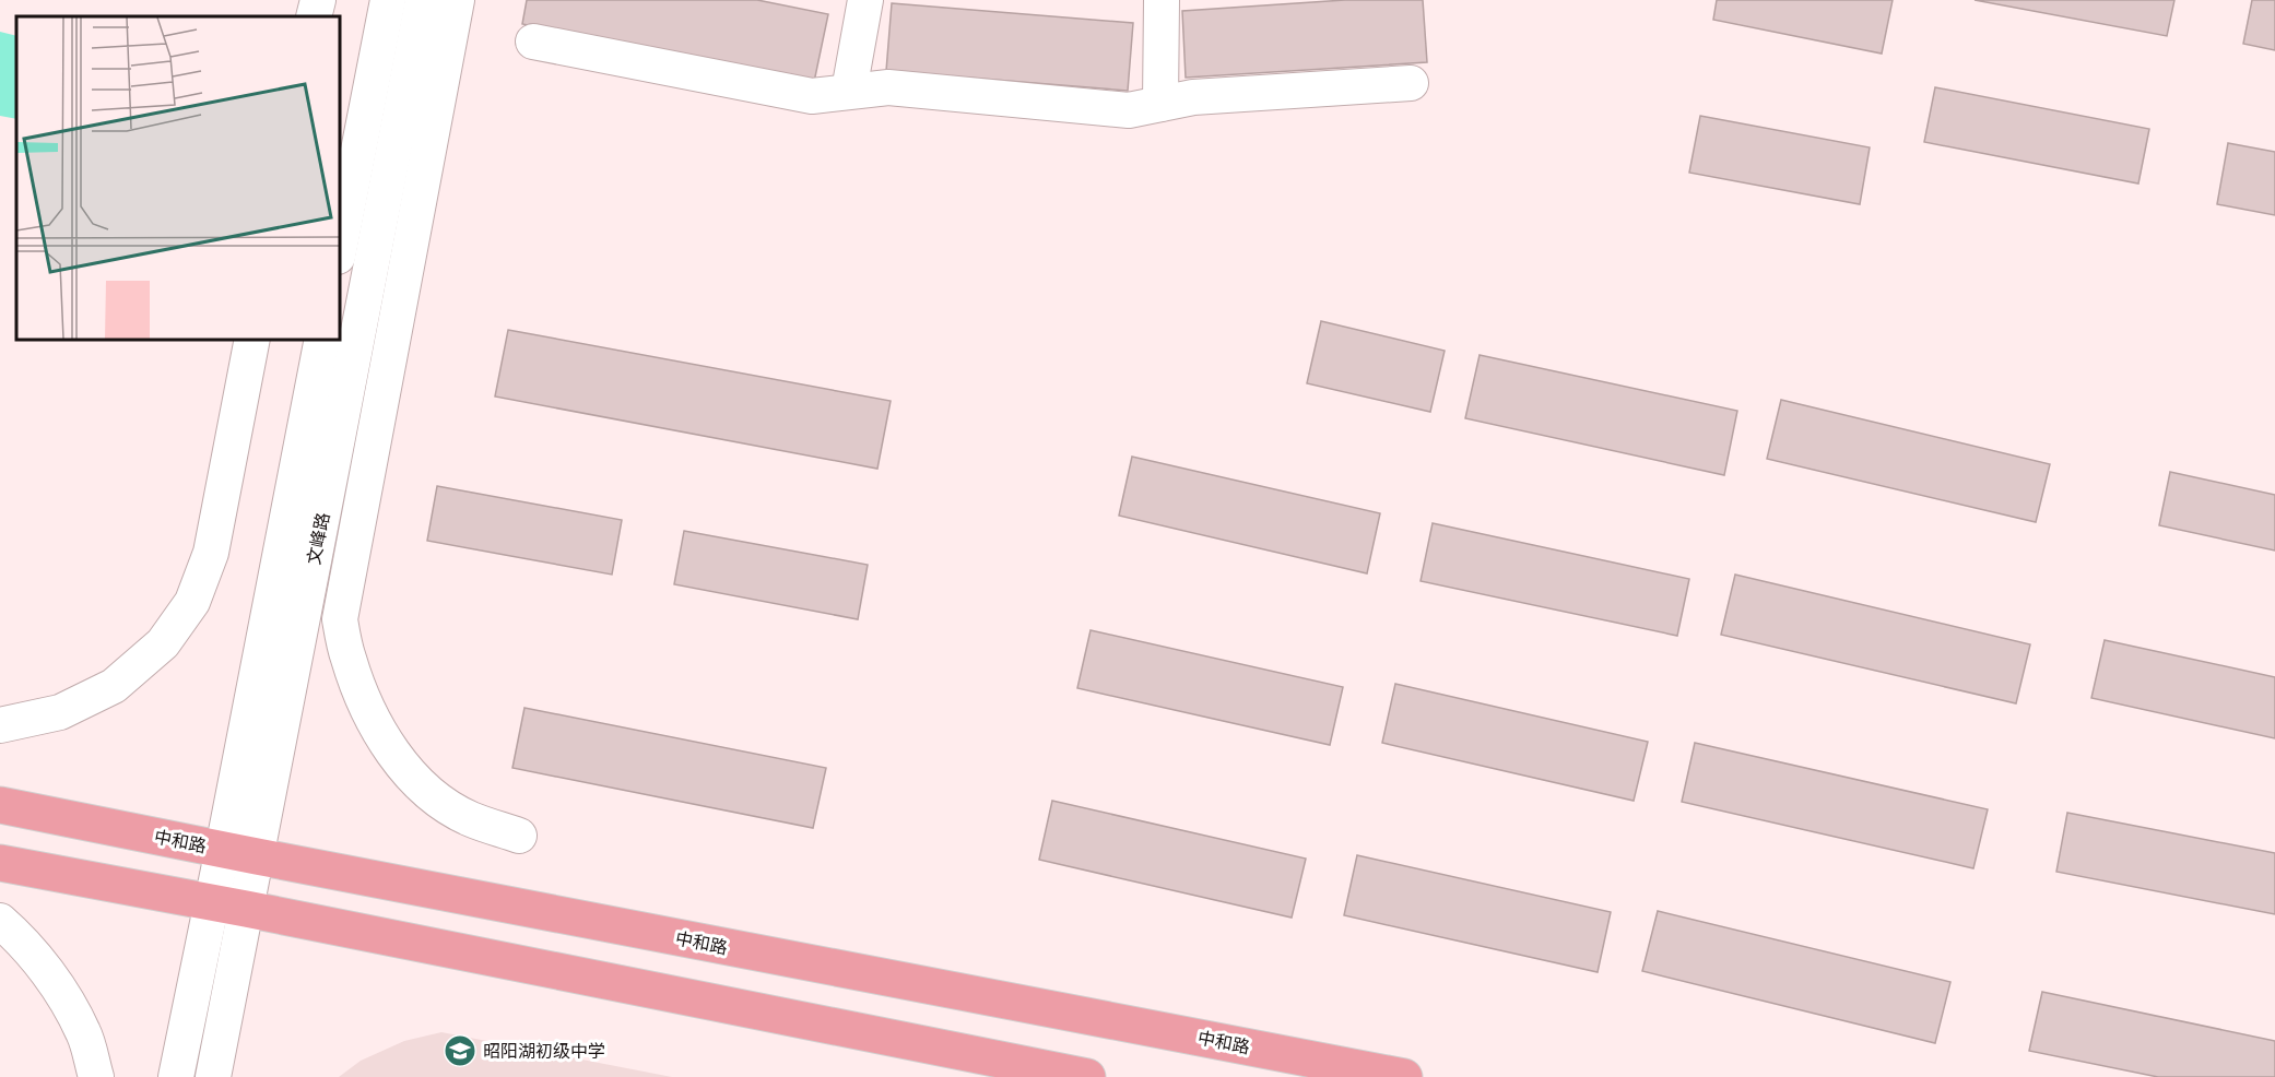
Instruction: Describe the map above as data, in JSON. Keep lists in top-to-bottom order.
{
  "streets": {
    "main road": ["中和路"],
    "street": ["文峰路"]
  },
  "crossings": [
    ["文峰路", "中和路"]
  ],
  "places": {
    "school or university": ["昭阳湖初级中学"]
  }
}
